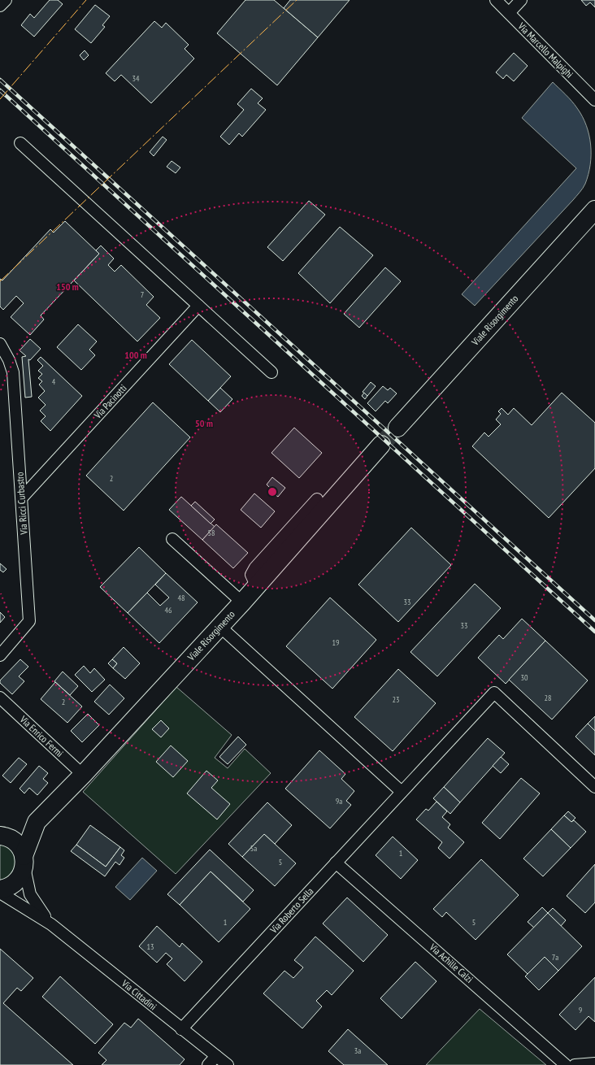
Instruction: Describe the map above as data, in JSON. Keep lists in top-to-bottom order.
{
  "streets": {
    "main road": ["Viale Risorgimento"],
    "street": [
      "Via Marcello Malpighi",
      "Via Pacinotti",
      "Via Ricci Curbastro",
      "Via Enrico Fermi",
      "Via Roberto Sella",
      "Via Achille Calzi",
      "Via Cittadini"
    ]
  },
  "crossings": [
    ["Viale Risorgimento", "Via Enrico Fermi"],
    ["Viale Risorgimento", "Via Cittadini"],
    ["Via Pacinotti", "Via Ricci Curbastro"],
    ["Via Roberto Sella", "Via Achille Calzi"],
    ["Via Roberto Sella", "Via Cittadini"]
  ],
  "house_numbers": [
    "34",
    "7",
    "4",
    "2",
    "58",
    "48",
    "33",
    "46",
    "33",
    "19",
    "30",
    "28",
    "23",
    "2",
    "9a",
    "5a",
    "1",
    "5",
    "1",
    "5",
    "13",
    "7a",
    "9",
    "3a"
  ],
  "rings": ["150 m", "100 m", "50 m"]
}
